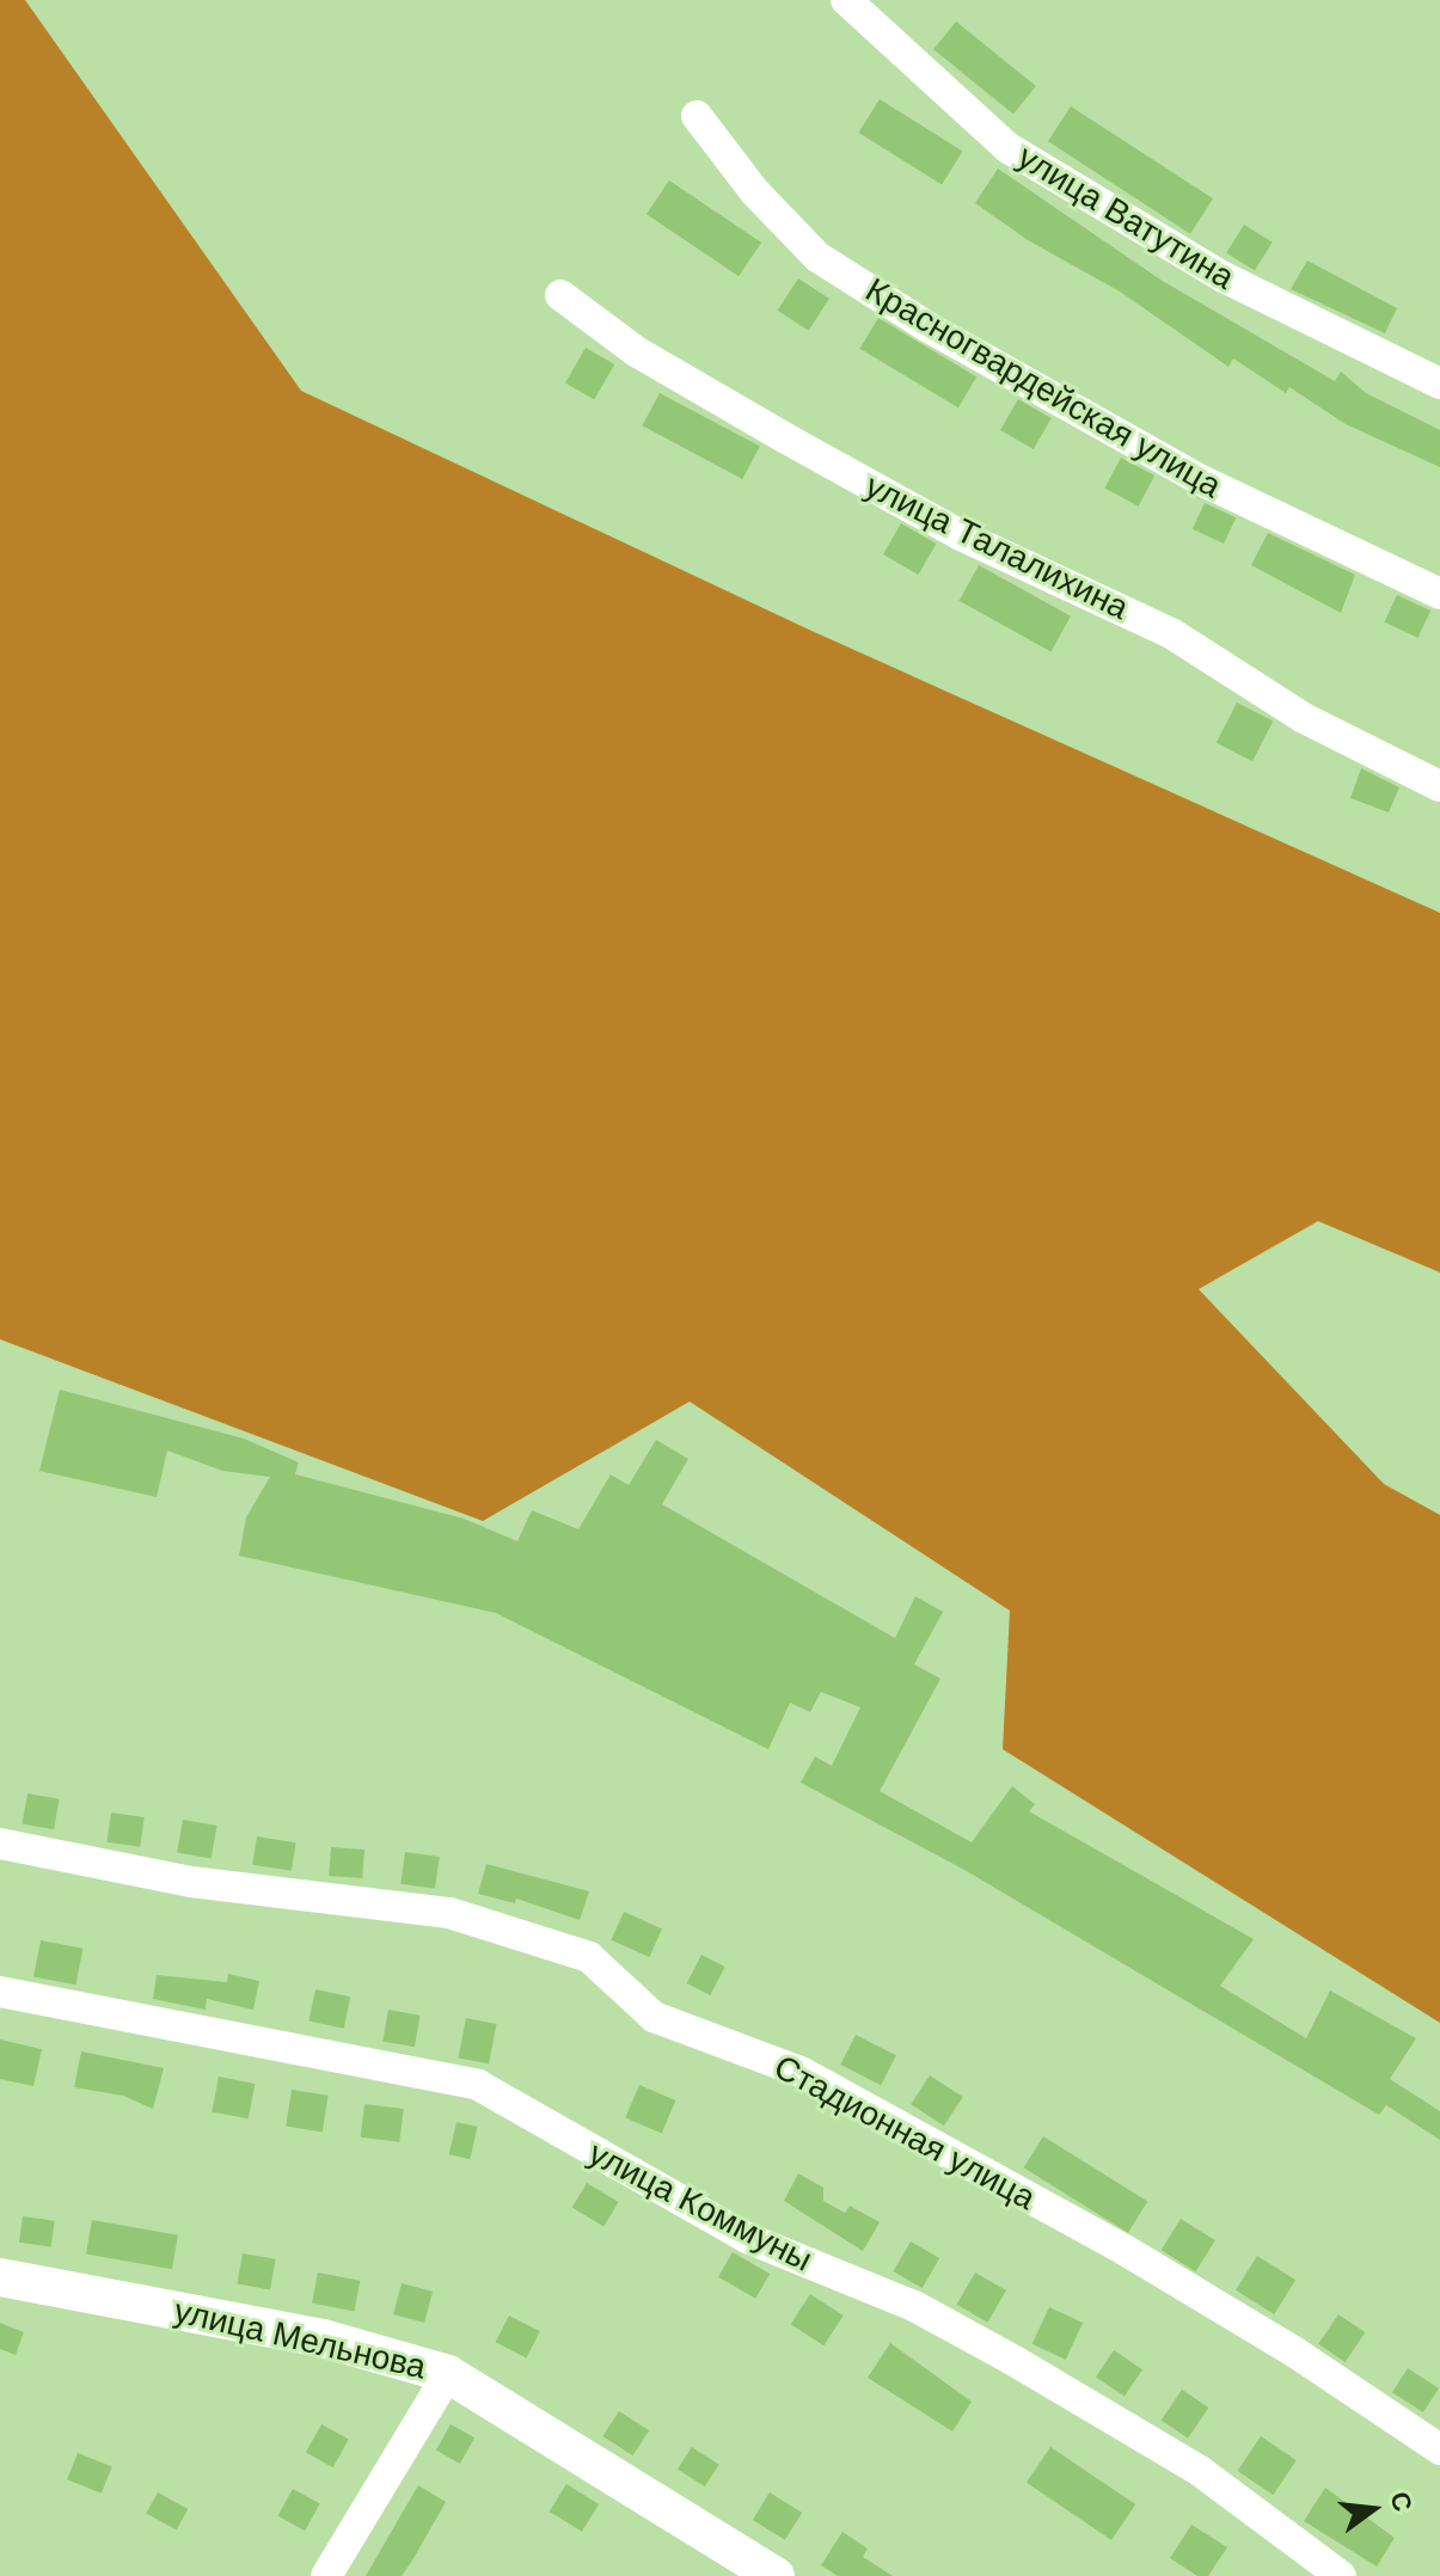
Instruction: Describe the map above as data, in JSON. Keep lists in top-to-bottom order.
{
  "streets": {
    "main road": ["улица Мельнова"],
    "street": [
      "улица Ватутина",
      "Красногвардейская улица",
      "улица Талалихина",
      "Стадионная улица",
      "улица Коммуны"
    ]
  },
  "north": "right"
}
